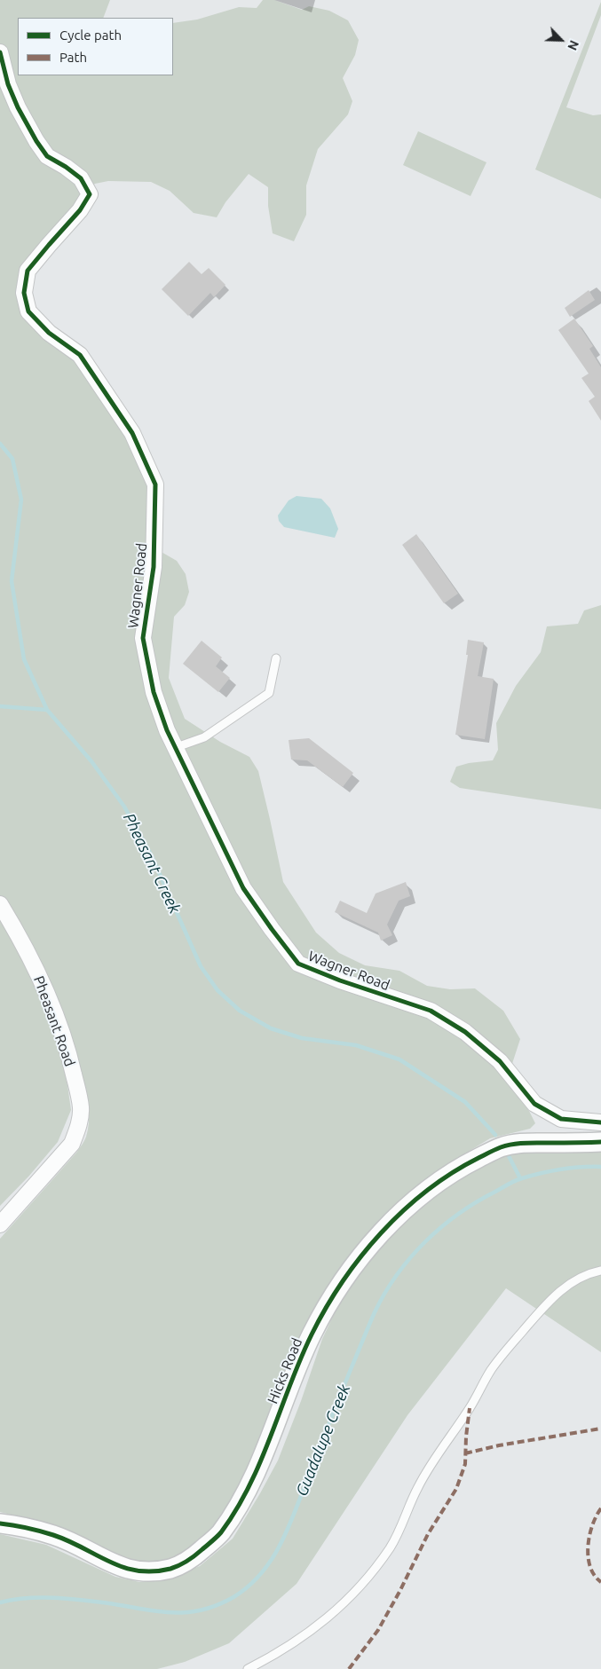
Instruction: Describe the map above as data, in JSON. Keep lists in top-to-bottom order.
{
  "streets": {
    "street": ["Wagner Road", "Pheasant Road", "Hicks Road"]
  },
  "water": ["Pheasant Creek", "Guadalupe Creek"],
  "legend": ["Cycle path", "Path"],
  "north": "bottom right"
}
